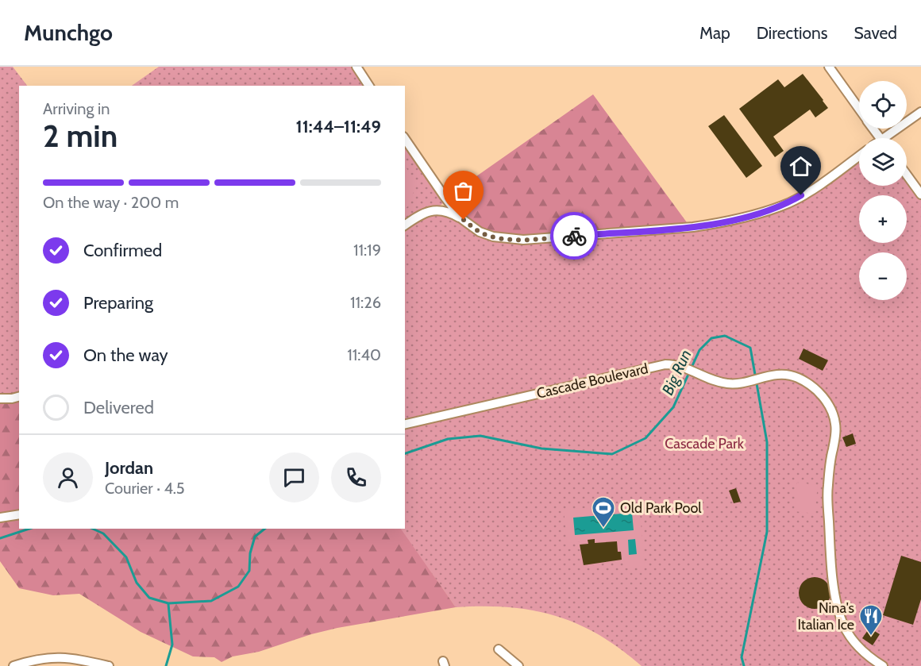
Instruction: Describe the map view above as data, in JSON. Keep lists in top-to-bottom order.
{
  "streets": {
    "street": ["Cascade Boulevard"]
  },
  "water": ["Big Run"],
  "parks": ["Cascade Park"],
  "places": {
    "sports": ["Old Park Pool"],
    "restaurant": ["Nina's Italian Ice"]
  },
  "page": {
    "header": "Munchgo",
    "nav": ["Map", "Directions", "Saved"],
    "map_buttons": ["+", "−"],
    "heading": ["2 min", "Arriving in", "11:44–11:49"],
    "panel": ["Jordan", "Courier · 4.5"],
    "bar": "On the way · 200 m",
    "list": [
      ["Confirmed", "11:19"],
      ["Preparing", "11:26"],
      ["On the way", "11:40"],
      "Delivered"
    ]
  }
}
